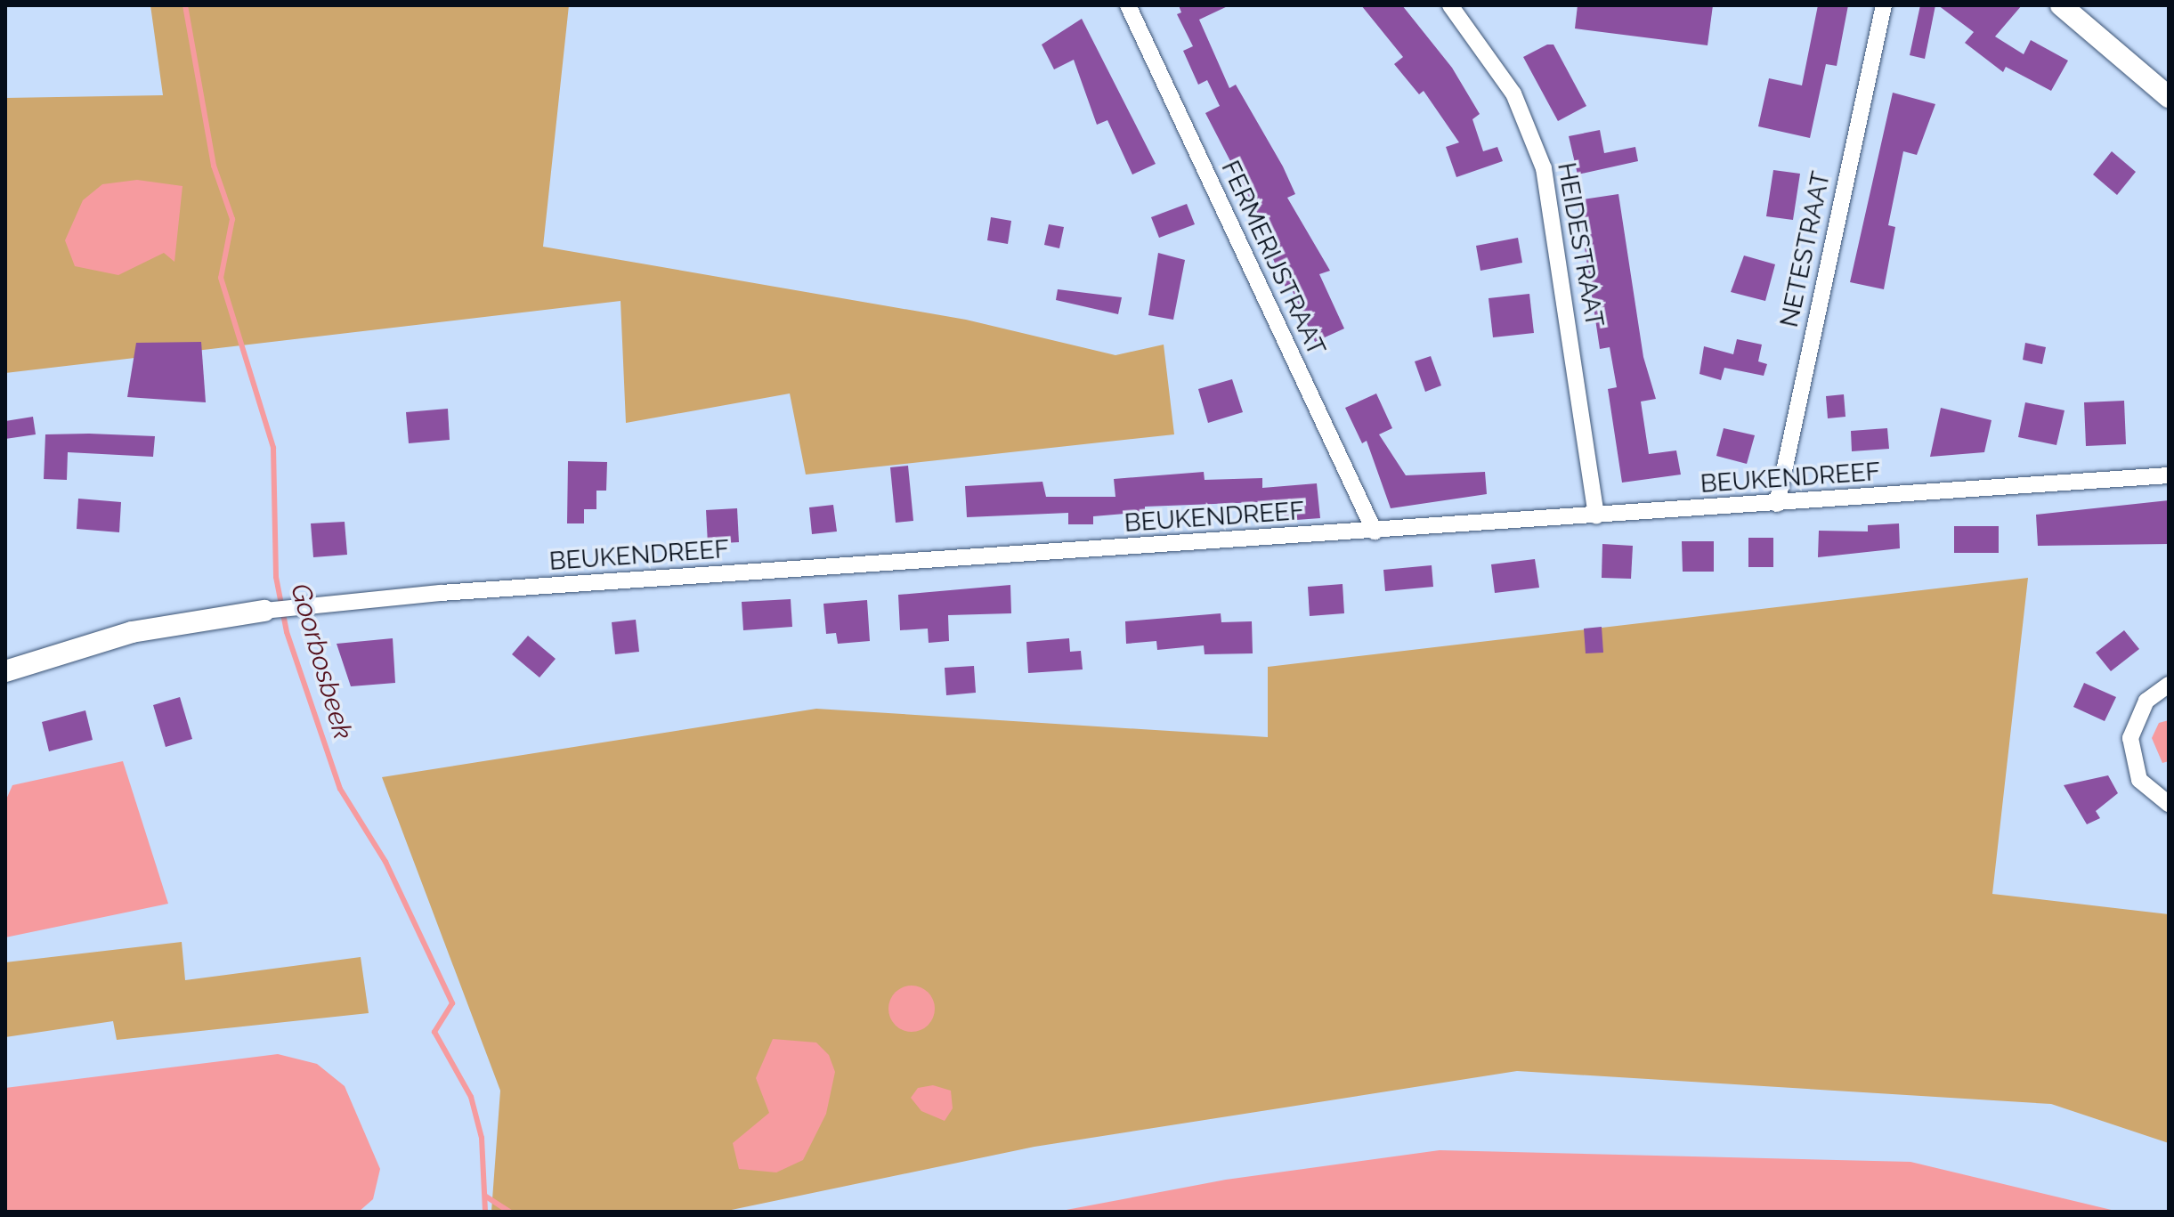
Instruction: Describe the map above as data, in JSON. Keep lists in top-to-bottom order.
{
  "streets": {
    "street": [
      "HEIDESTRAAT",
      "NETESTRAAT",
      "FERMERIJSTRAAT",
      "BEUKENDREEF"
    ]
  },
  "crossings": [
    ["HEIDESTRAAT", "BEUKENDREEF"],
    ["NETESTRAAT", "BEUKENDREEF"],
    ["FERMERIJSTRAAT", "BEUKENDREEF"]
  ],
  "water": ["Goorbosbeek"]
}
